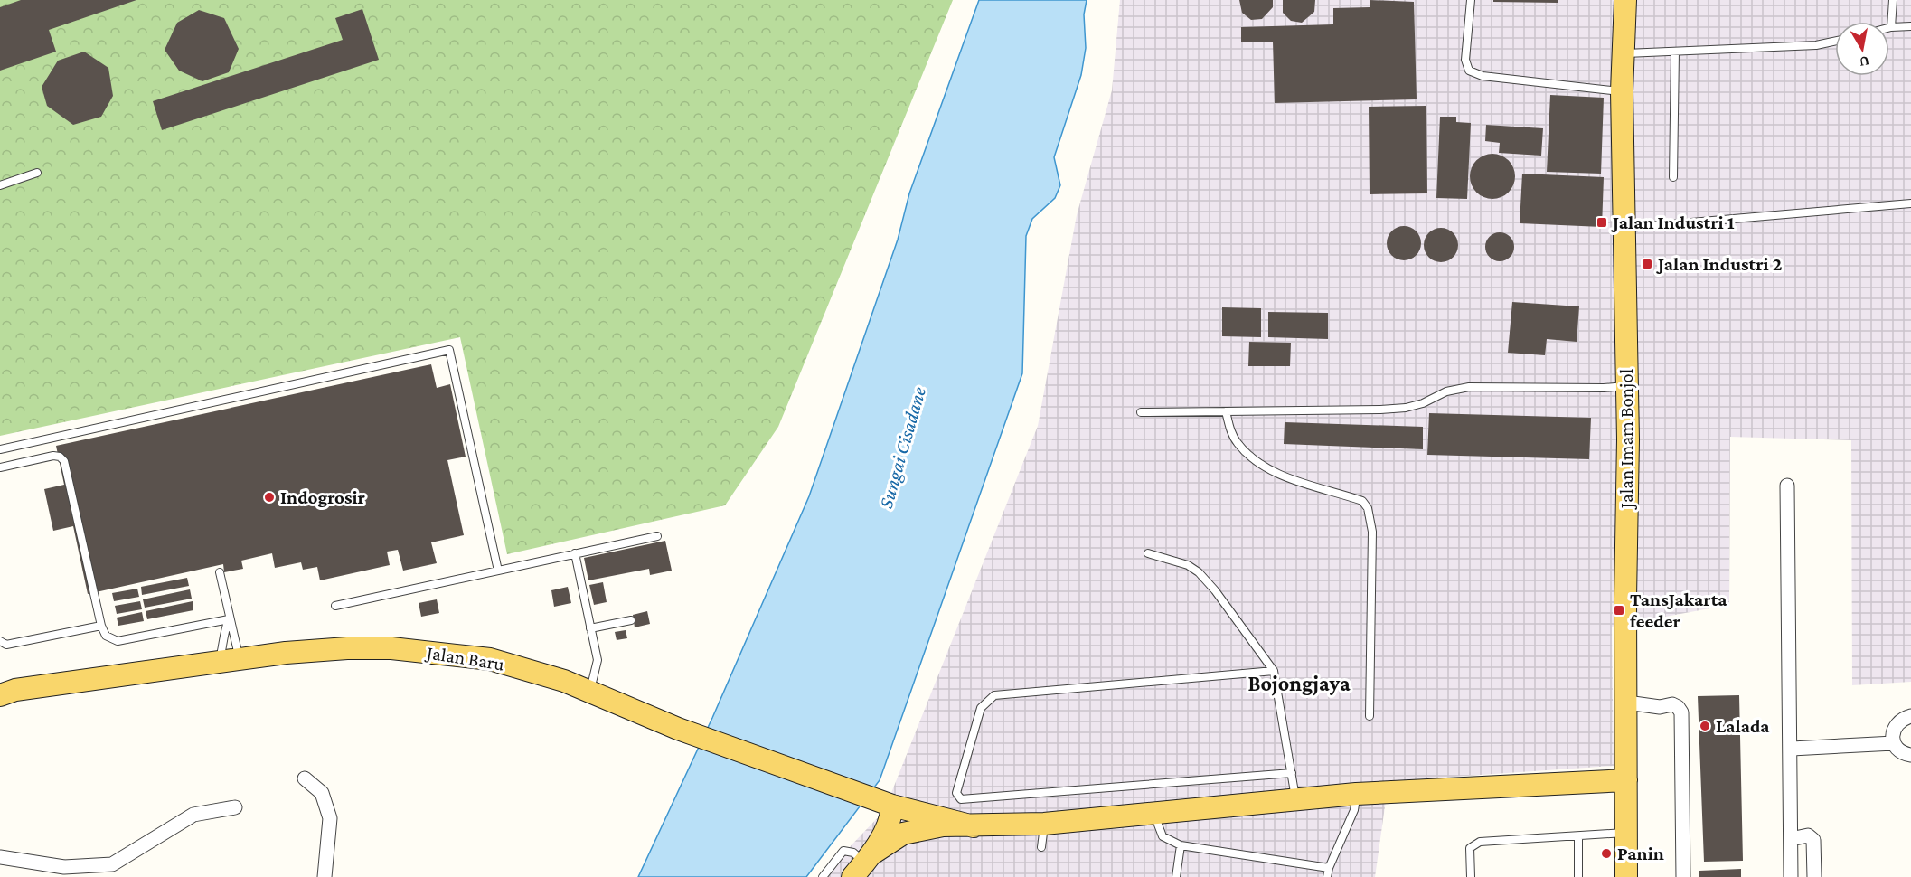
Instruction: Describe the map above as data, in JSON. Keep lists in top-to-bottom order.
{
  "streets": {
    "main road": ["Jalan Imam Bonjol", "Jalan Baru"]
  },
  "districts": ["Bojongjaya"],
  "water": ["Sungai Cisadane"],
  "places": {
    "transit": ["Jalan Industri 1", "Jalan Industri 2", "TansJakarta feeder"],
    "other": ["Indogrosir", "Lalada", "Panin"]
  },
  "north": "bottom"
}
